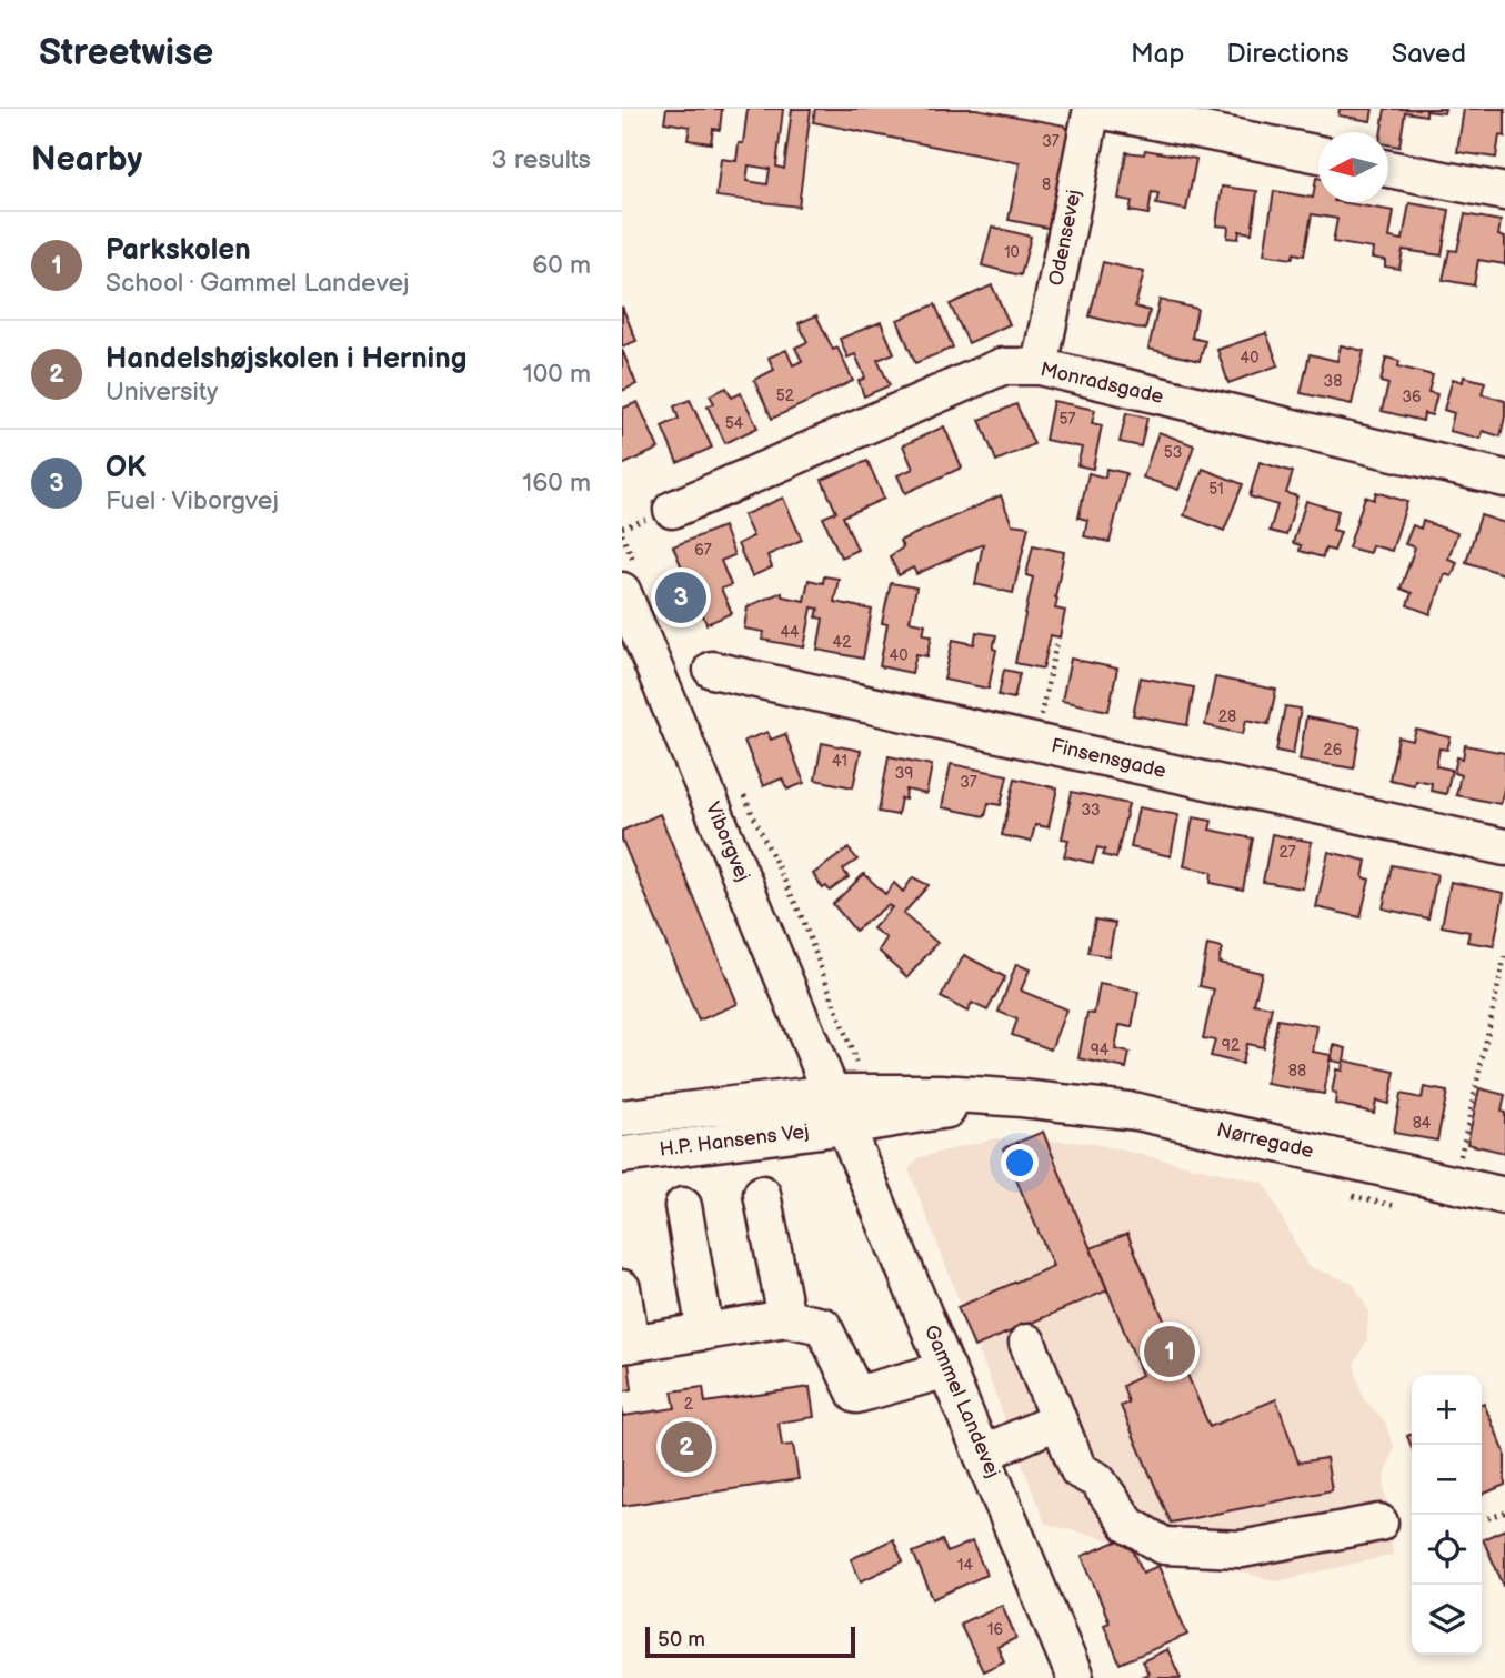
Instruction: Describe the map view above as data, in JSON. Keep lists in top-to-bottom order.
{
  "streets": {
    "street": [
      "Odensevej",
      "Monradsgade",
      "Finsensgade",
      "Viborgvej",
      "H.P. Hansens Vej",
      "Nørregade",
      "Gammel Landevej"
    ]
  },
  "crossings": [
    ["Odensevej", "Monradsgade"],
    ["Viborgvej", "H.P. Hansens Vej"],
    ["Viborgvej", "Nørregade"],
    ["Viborgvej", "Gammel Landevej"],
    ["H.P. Hansens Vej", "Nørregade"],
    ["H.P. Hansens Vej", "Gammel Landevej"],
    ["Nørregade", "Gammel Landevej"]
  ],
  "house_numbers": [
    "37",
    "8",
    "10",
    "40",
    "38",
    "52",
    "36",
    "57",
    "54",
    "53",
    "51",
    "67",
    "44",
    "42",
    "40",
    "28",
    "26",
    "41",
    "39",
    "37",
    "33",
    "27",
    "92",
    "94",
    "88",
    "84",
    "2",
    "14",
    "16"
  ],
  "scale_bar": "50 m",
  "north": "left",
  "page": {
    "header": "Streetwise",
    "nav": ["Map", "Directions", "Saved"],
    "heading": ["Nearby", "3 results"],
    "list": [
      {
        "mark": "1",
        "name": "Parkskolen",
        "note": "School · Gammel Landevej",
        "value": "60 m"
      },
      {
        "mark": "2",
        "name": "Handelshøjskolen i Herning",
        "note": "University",
        "value": "100 m"
      },
      {
        "mark": "3",
        "name": "OK",
        "note": "Fuel · Viborgvej",
        "value": "160 m"
      }
    ],
    "pins": ["3", "1", "2"],
    "map_buttons": ["+", "−"],
    "scale": "50 m"
  }
}
